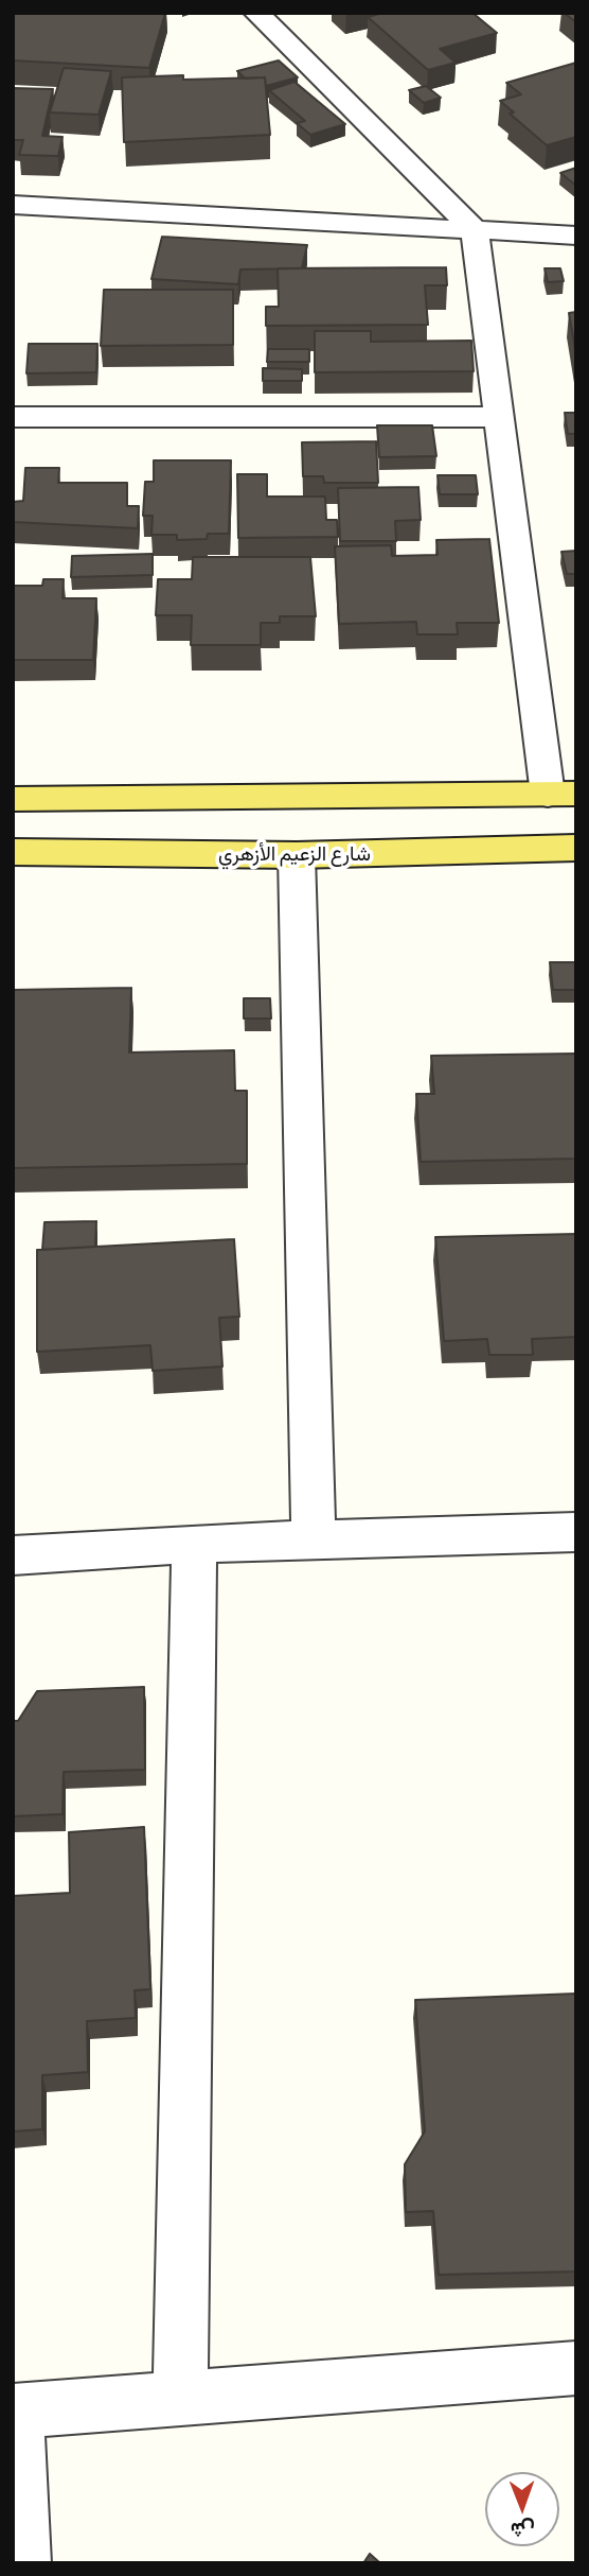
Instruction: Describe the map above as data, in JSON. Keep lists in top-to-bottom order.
{
  "streets": {
    "main road": ["شارع الزعيم الأزهري"]
  },
  "north": "bottom"
}
